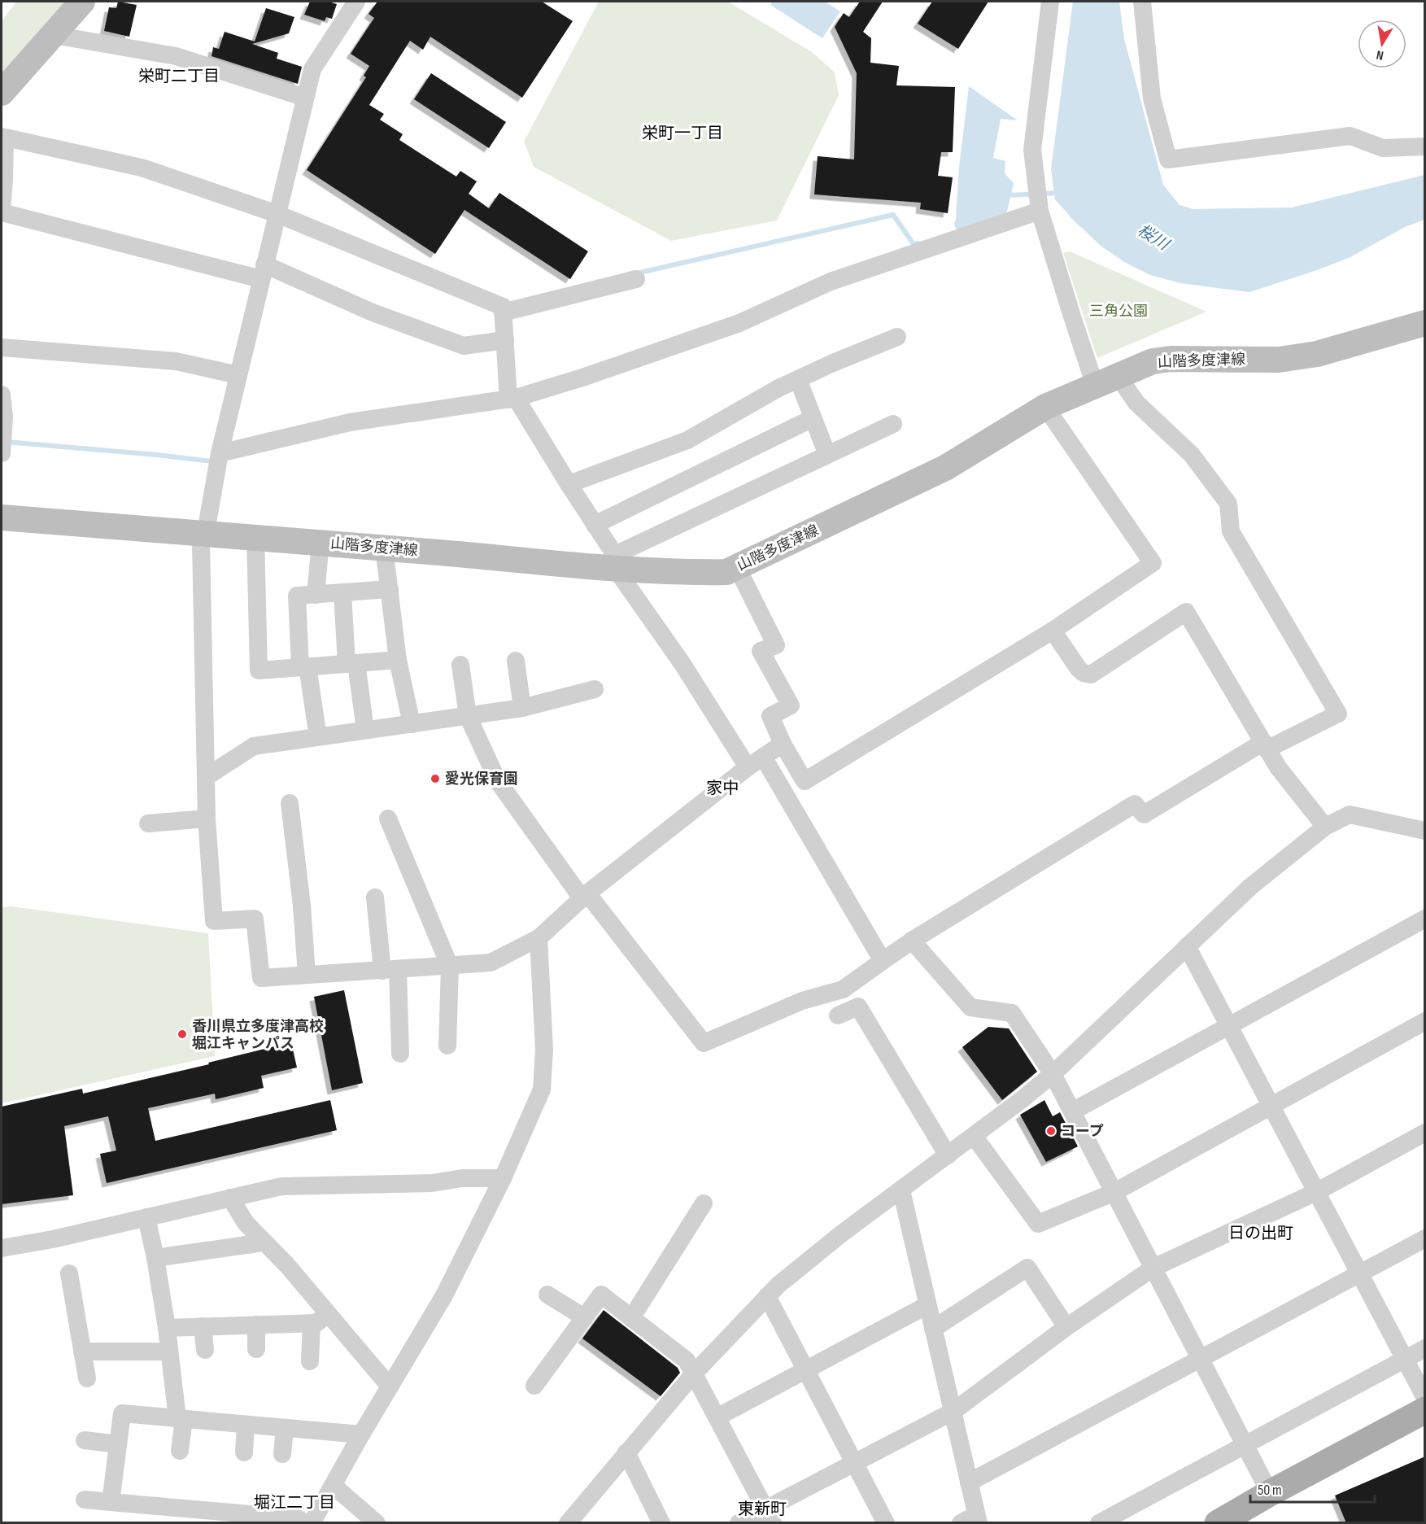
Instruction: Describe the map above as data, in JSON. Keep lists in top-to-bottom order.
{
  "streets": {
    "main road": ["山階多度津線"]
  },
  "districts": [
    "栄町二丁目",
    "栄町一丁目",
    "家中",
    "日の出町",
    "堀江二丁目",
    "東新町"
  ],
  "water": ["桜川"],
  "parks": ["三角公園"],
  "places": ["愛光保育園", "香川県立多度津高校 堀江キャンパス", "コープ"],
  "scale_bar": "50 m",
  "north": "bottom"
}
